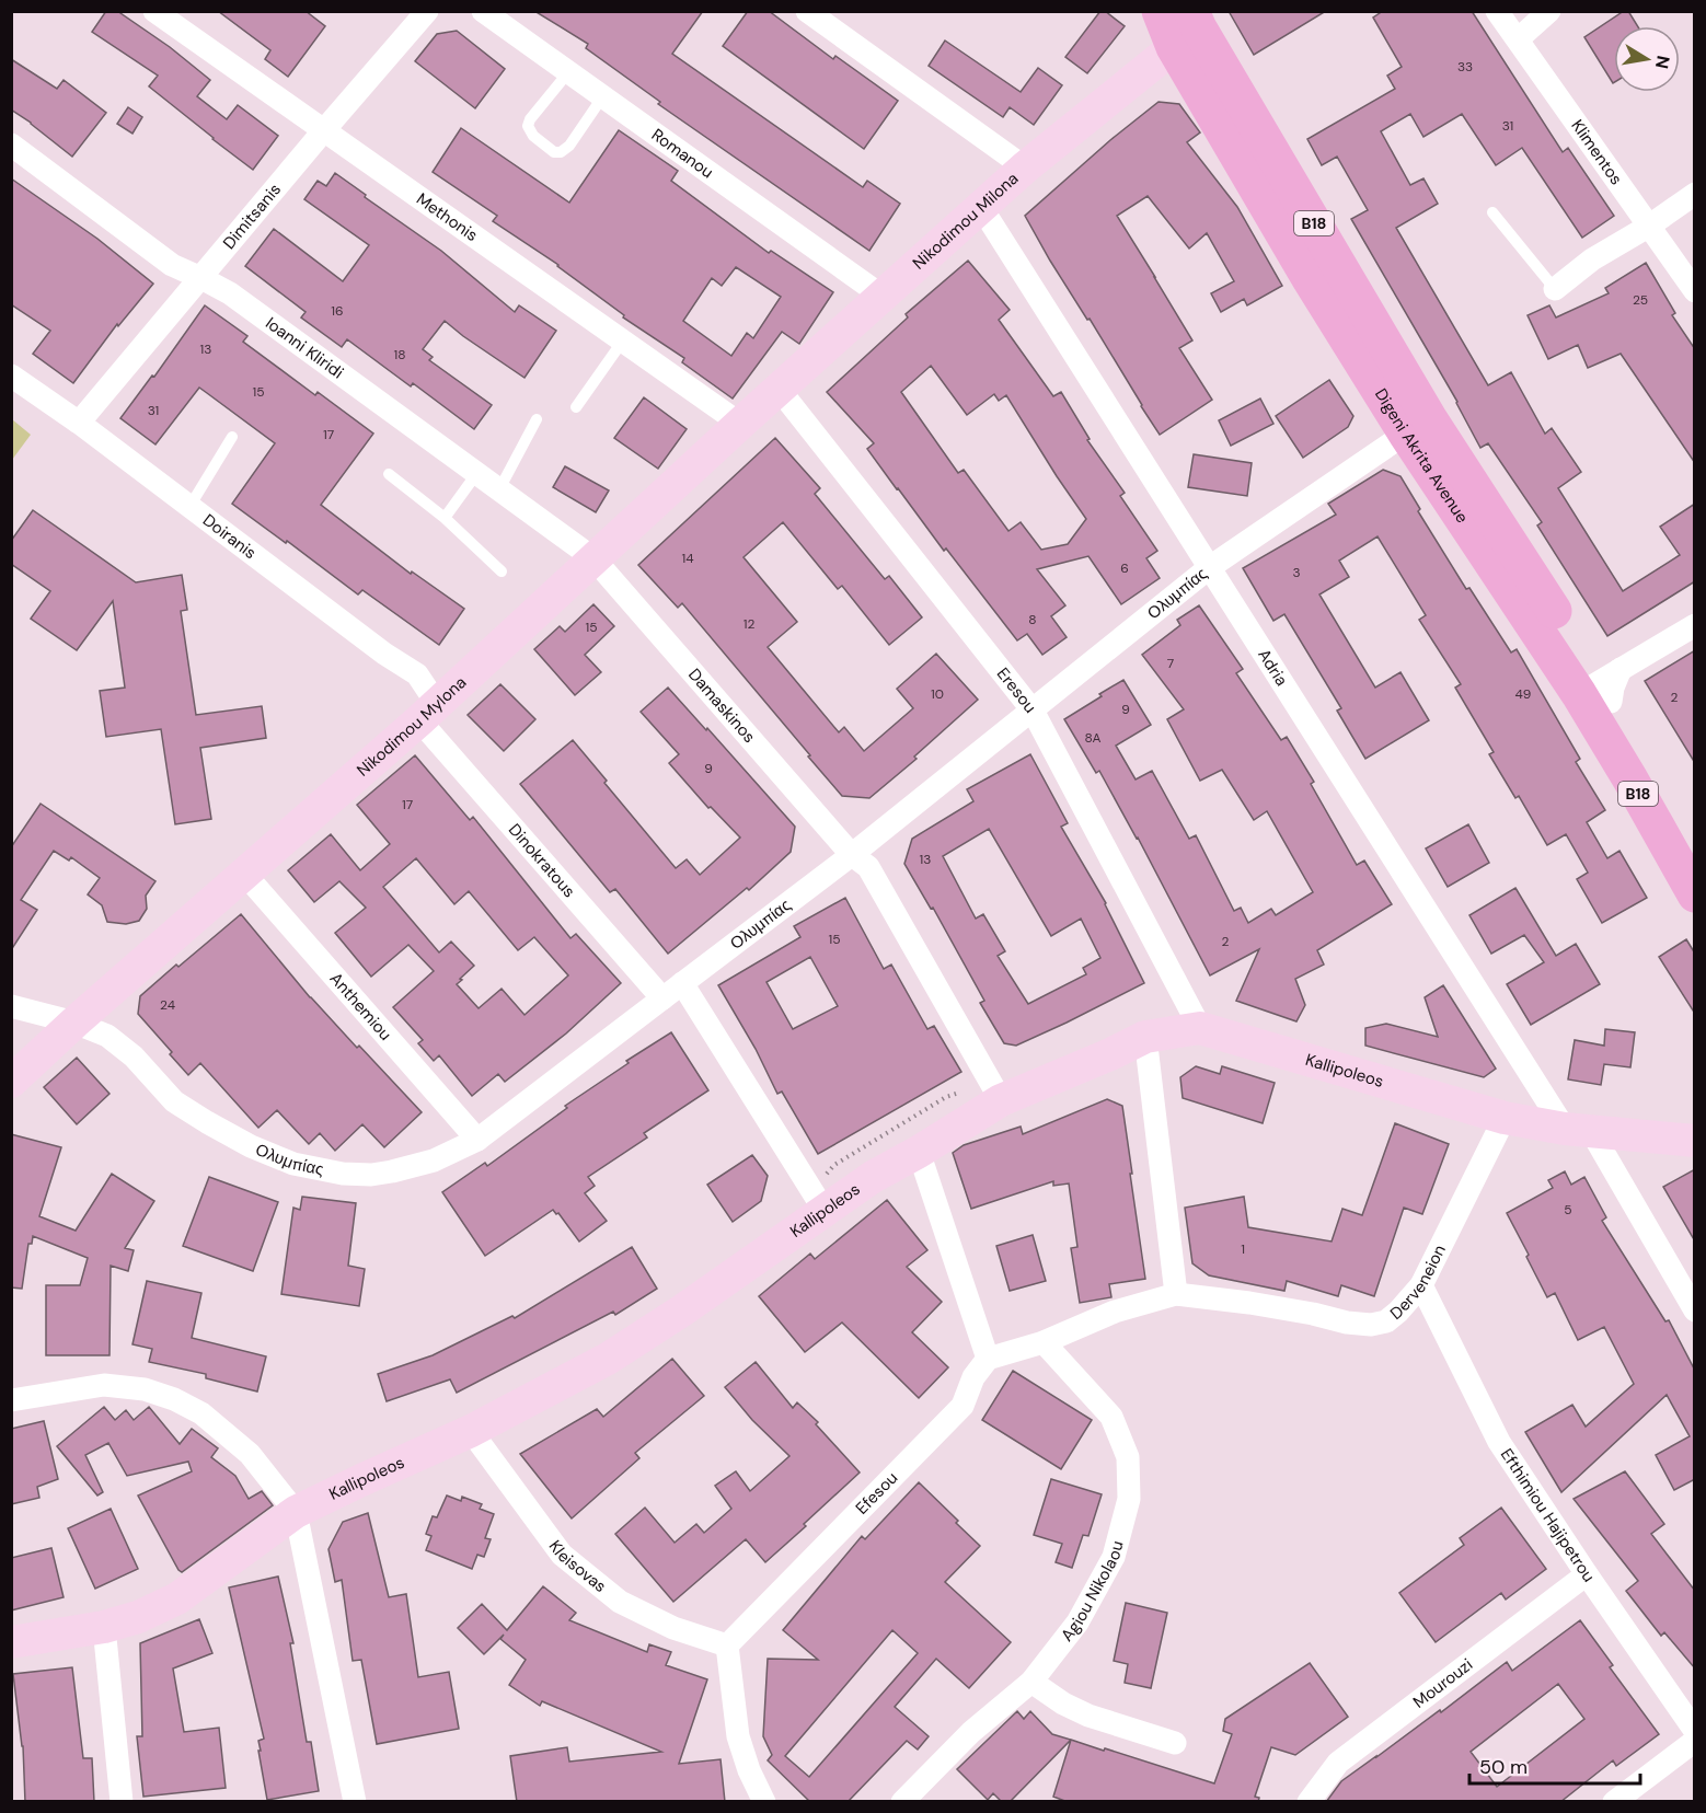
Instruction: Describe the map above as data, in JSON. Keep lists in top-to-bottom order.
{
  "streets": {
    "main road": [
      "Nikodimou Milona",
      "B18",
      "Digeni Akrita Avenue",
      "Nikodimou Mylona",
      "Kallipoleos"
    ],
    "street": [
      "Klimentos",
      "Romanou",
      "Dimitsanis",
      "Methonis",
      "Ioanni Kliridi",
      "Doiranis",
      "Ολυμπίας",
      "Adria",
      "Eresou",
      "Damaskinos",
      "Dinokratous",
      "Anthemiou",
      "Derveneion",
      "Efesou",
      "Efthimiou Hajipetrou",
      "Kleisovas",
      "Agiou Nikolaou",
      "Mourouzi"
    ]
  },
  "crossings": [
    ["Romanou", "Nikodimou Milona"],
    ["Dimitsanis", "Methonis"],
    ["Dimitsanis", "Ioanni Kliridi"],
    ["Dimitsanis", "Doiranis"],
    ["Methonis", "Nikodimou Milona"],
    ["Methonis", "Nikodimou Mylona"],
    ["Nikodimou Milona", "Digeni Akrita Avenue"],
    ["Nikodimou Milona", "Adria"],
    ["Nikodimou Milona", "Eresou"],
    ["Nikodimou Milona", "Nikodimou Mylona"],
    ["Ioanni Kliridi", "Damaskinos"],
    ["Ioanni Kliridi", "Nikodimou Mylona"],
    ["Digeni Akrita Avenue", "Ολυμπίας"],
    ["Doiranis", "Nikodimou Mylona"],
    ["Doiranis", "Dinokratous"],
    ["Ολυμπίας", "Adria"],
    ["Ολυμπίας", "Eresou"],
    ["Ολυμπίας", "Damaskinos"],
    ["Ολυμπίας", "Nikodimou Mylona"],
    ["Ολυμπίας", "Dinokratous"],
    ["Ολυμπίας", "Anthemiou"],
    ["Adria", "Kallipoleos"],
    ["Eresou", "Kallipoleos"],
    ["Damaskinos", "Nikodimou Mylona"],
    ["Damaskinos", "Kallipoleos"],
    ["Nikodimou Mylona", "Dinokratous"],
    ["Nikodimou Mylona", "Anthemiou"],
    ["Kallipoleos", "Derveneion"],
    ["Kallipoleos", "Kleisovas"],
    ["Derveneion", "Efthimiou Hajipetrou"],
    ["Efesou", "Kleisovas"],
    ["Efthimiou Hajipetrou", "Mourouzi"]
  ],
  "house_numbers": [
    "33",
    "31",
    "25",
    "16",
    "13",
    "18",
    "15",
    "31",
    "17",
    "14",
    "6",
    "3",
    "8",
    "12",
    "15",
    "7",
    "10",
    "49",
    "2",
    "9",
    "8A",
    "9",
    "17",
    "13",
    "15",
    "2",
    "24",
    "5",
    "1"
  ],
  "scale_bar": "50 m",
  "north": "right"
}
